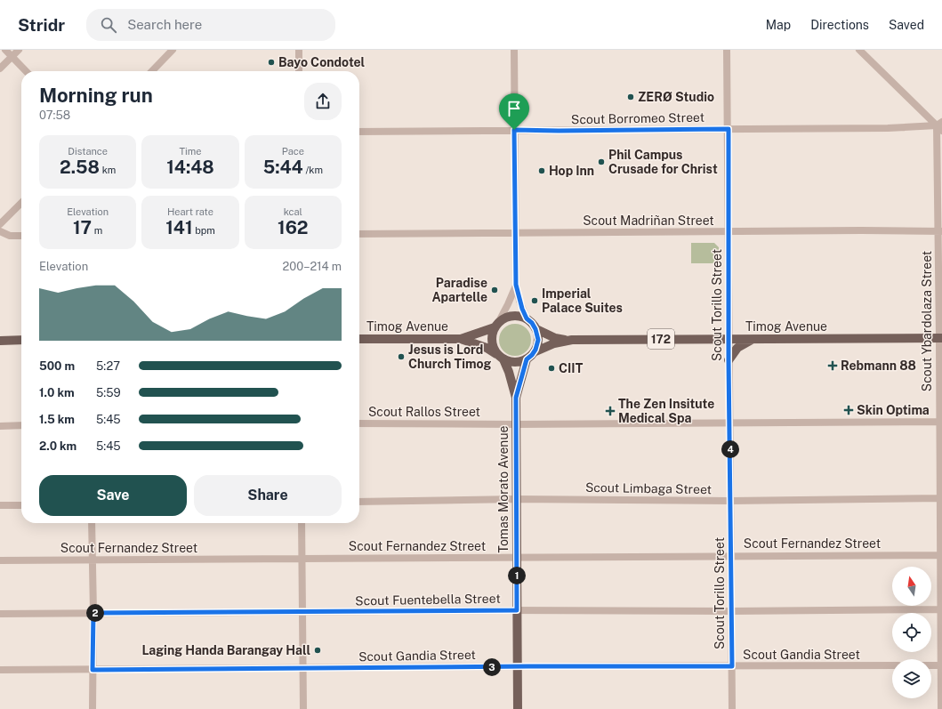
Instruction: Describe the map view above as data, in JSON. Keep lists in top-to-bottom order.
{
  "streets": {
    "main road": ["Timog Avenue", "172", "Tomas Morato Avenue"],
    "street": [
      "Scout Borromeo Street",
      "Scout Madriñan Street",
      "Scout Torillo Street",
      "Scout Ybardolaza Street",
      "Scout Rallos Street",
      "Scout Limbaga Street",
      "Scout Fernandez Street",
      "Scout Fuentebella Street",
      "Scout Gandia Street"
    ]
  },
  "crossings": [
    ["Scout Borromeo Street", "Scout Torillo Street"],
    ["Scout Borromeo Street", "Scout Ybardolaza Street"],
    ["Scout Madriñan Street", "Scout Torillo Street"],
    ["Scout Madriñan Street", "Scout Ybardolaza Street"],
    ["Scout Torillo Street", "Timog Avenue"],
    ["Scout Torillo Street", "Scout Rallos Street"],
    ["Scout Torillo Street", "Scout Limbaga Street"],
    ["Scout Torillo Street", "Scout Fernandez Street"],
    ["Scout Torillo Street", "Scout Fuentebella Street"],
    ["Scout Torillo Street", "Scout Gandia Street"],
    ["Scout Ybardolaza Street", "Timog Avenue"],
    ["Scout Ybardolaza Street", "Scout Rallos Street"],
    ["Scout Ybardolaza Street", "Scout Limbaga Street"],
    ["Scout Ybardolaza Street", "Scout Fernandez Street"],
    ["Scout Ybardolaza Street", "Scout Fuentebella Street"],
    ["Timog Avenue", "172"],
    ["Timog Avenue", "Tomas Morato Avenue"],
    ["172", "Tomas Morato Avenue"],
    ["Scout Rallos Street", "Tomas Morato Avenue"],
    ["Scout Limbaga Street", "Tomas Morato Avenue"],
    ["Tomas Morato Avenue", "Scout Fernandez Street"],
    ["Tomas Morato Avenue", "Scout Fuentebella Street"],
    ["Tomas Morato Avenue", "Scout Gandia Street"]
  ],
  "places": {
    "other": [
      "Bayo Condotel",
      "ZERØ Studio",
      "Phil Campus Crusade for Christ",
      "Hop Inn",
      "Paradise Apartelle",
      "Imperial Palace Suites",
      "Jesus is Lord Church Timog",
      "CIIT",
      "Laging Handa Barangay Hall"
    ],
    "health": ["Rebmann 88", "Skin Optima", "The Zen Insitute Medical Spa"]
  },
  "north": "top",
  "page": {
    "header": "Stridr",
    "search": "Search here",
    "nav": ["Map", "Directions", "Saved"],
    "heading": ["Morning run", "07:58"],
    "stats": [
      ["Distance", "2.58 km"],
      ["Time", "14:48"],
      ["Pace", "5:44 /km"],
      ["Elevation", "17 m"],
      ["Heart rate", "141 bpm"],
      ["kcal", "162"]
    ],
    "chart": ["Elevation", "200–214 m"],
    "list": [
      {
        "name": "500 m",
        "note": "5:27"
      },
      {
        "name": "1.0 km",
        "note": "5:59"
      },
      {
        "name": "1.5 km",
        "note": "5:45"
      },
      {
        "name": "2.0 km",
        "note": "5:45"
      }
    ],
    "pins": [
      "4",
      "1",
      "2",
      "3"
    ],
    "buttons": ["Save", "Share"]
  }
}
